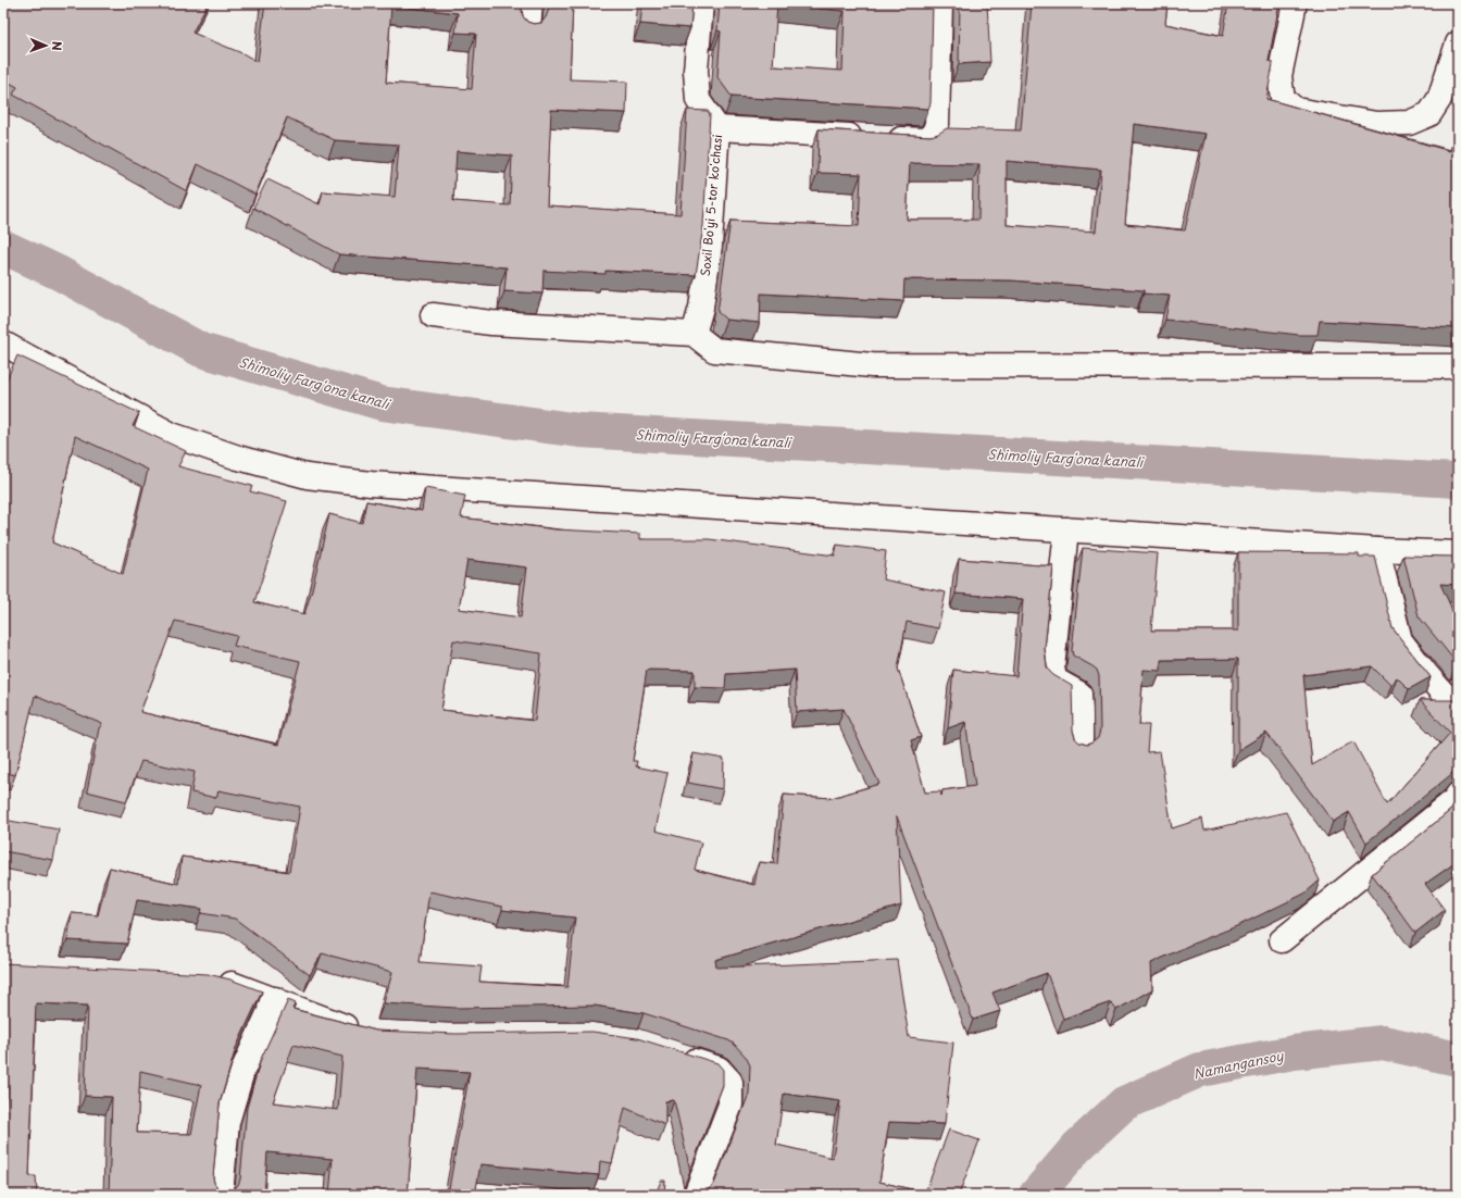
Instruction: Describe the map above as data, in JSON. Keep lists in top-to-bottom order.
{
  "streets": {
    "street": ["Soxil Boʻyi 5-tor koʻchasi"]
  },
  "water": ["Shimoliy Fargʻona kanali", "Namangansoy"],
  "north": "right"
}
